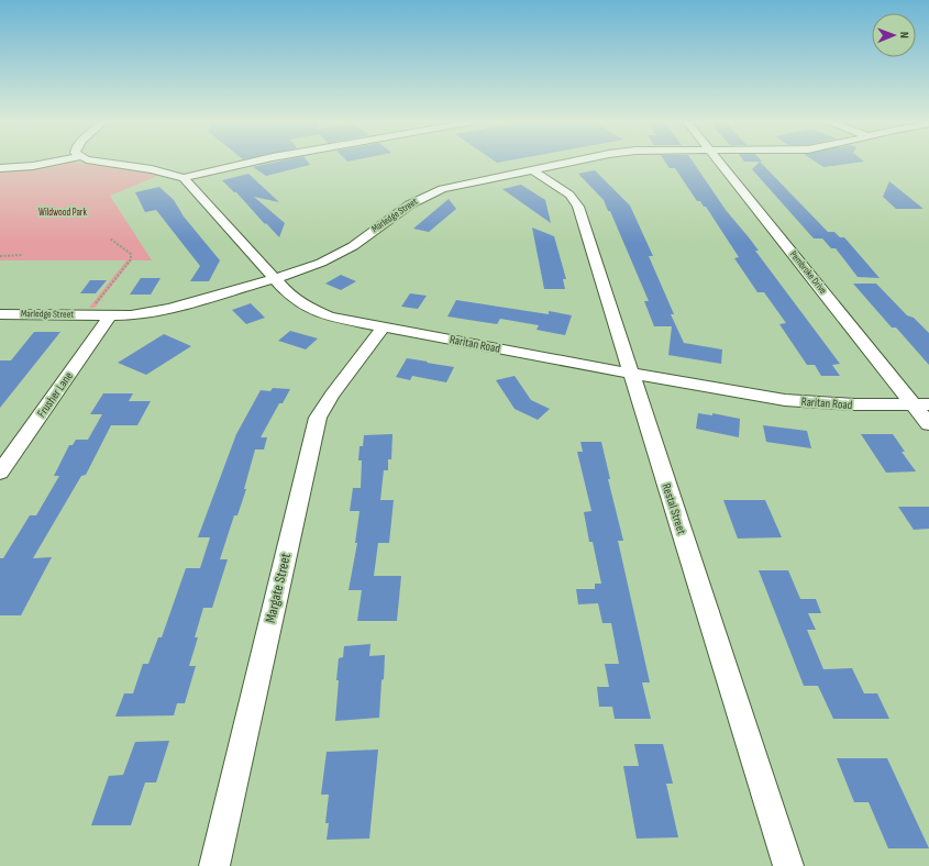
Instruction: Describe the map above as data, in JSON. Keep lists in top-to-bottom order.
{
  "streets": {
    "street": [
      "Marledge Street",
      "Pembroke Drive",
      "Raritan Road",
      "Frusher Lane",
      "Restal Street",
      "Margate Street"
    ]
  },
  "crossings": [
    ["Marledge Street", "Raritan Road"],
    ["Marledge Street", "Frusher Lane"],
    ["Marledge Street", "Restal Street"],
    ["Pembroke Drive", "Raritan Road"],
    ["Raritan Road", "Restal Street"],
    ["Raritan Road", "Margate Street"]
  ],
  "parks": ["Wildwood Park"],
  "north": "right"
}
